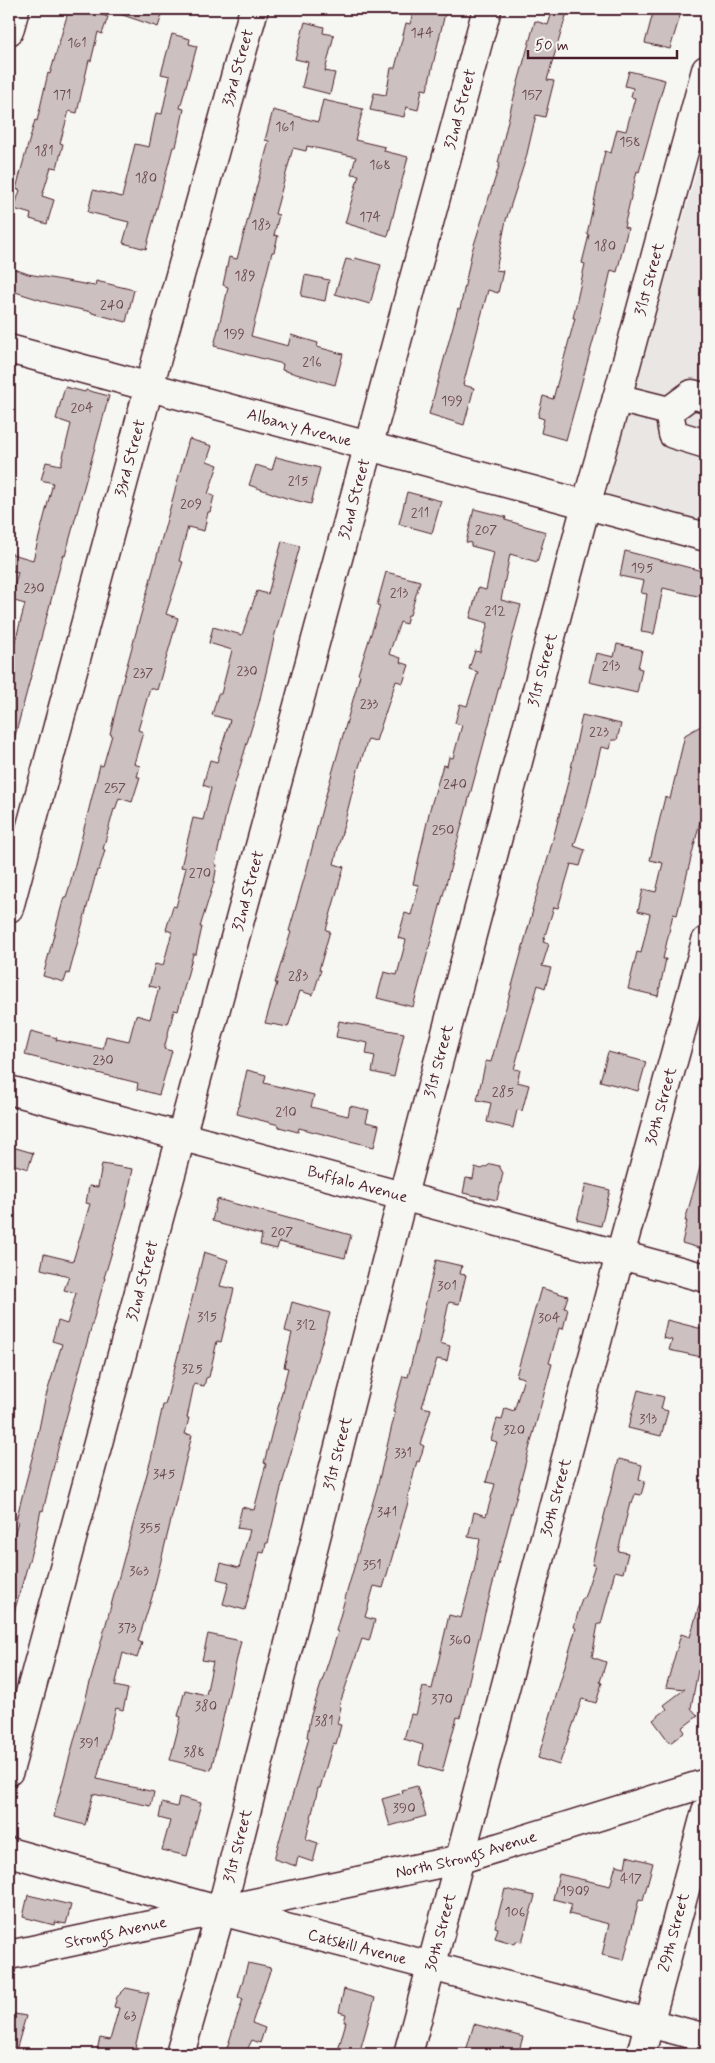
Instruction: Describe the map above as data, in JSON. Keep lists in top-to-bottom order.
{
  "streets": {
    "street": [
      "33rd Street",
      "32nd Street",
      "31st Street",
      "Albany Avenue",
      "30th Street",
      "Buffalo Avenue",
      "North Strongs Avenue",
      "29th Street",
      "Strongs Avenue",
      "Catskill Avenue"
    ]
  },
  "crossings": [
    ["33rd Street", "Albany Avenue"],
    ["32nd Street", "Albany Avenue"],
    ["32nd Street", "Buffalo Avenue"],
    ["31st Street", "Albany Avenue"],
    ["31st Street", "Buffalo Avenue"],
    ["31st Street", "North Strongs Avenue"],
    ["31st Street", "Strongs Avenue"],
    ["31st Street", "Catskill Avenue"],
    ["30th Street", "Buffalo Avenue"],
    ["30th Street", "North Strongs Avenue"],
    ["30th Street", "Catskill Avenue"],
    ["North Strongs Avenue", "Strongs Avenue"],
    ["North Strongs Avenue", "Catskill Avenue"],
    ["29th Street", "Catskill Avenue"],
    ["Strongs Avenue", "Catskill Avenue"]
  ],
  "house_numbers": [
    "144",
    "161",
    "171",
    "157",
    "161",
    "158",
    "181",
    "168",
    "180",
    "174",
    "183",
    "180",
    "189",
    "240",
    "199",
    "216",
    "199",
    "204",
    "215",
    "209",
    "211",
    "207",
    "195",
    "230",
    "213",
    "212",
    "213",
    "230",
    "237",
    "233",
    "223",
    "240",
    "257",
    "250",
    "270",
    "283",
    "230",
    "285",
    "210",
    "207",
    "301",
    "315",
    "304",
    "312",
    "325",
    "313",
    "320",
    "331",
    "345",
    "341",
    "355",
    "351",
    "363",
    "373",
    "360",
    "370",
    "380",
    "381",
    "391",
    "388",
    "390",
    "417",
    "1909",
    "106",
    "63"
  ],
  "scale_bar": "50 m"
}
